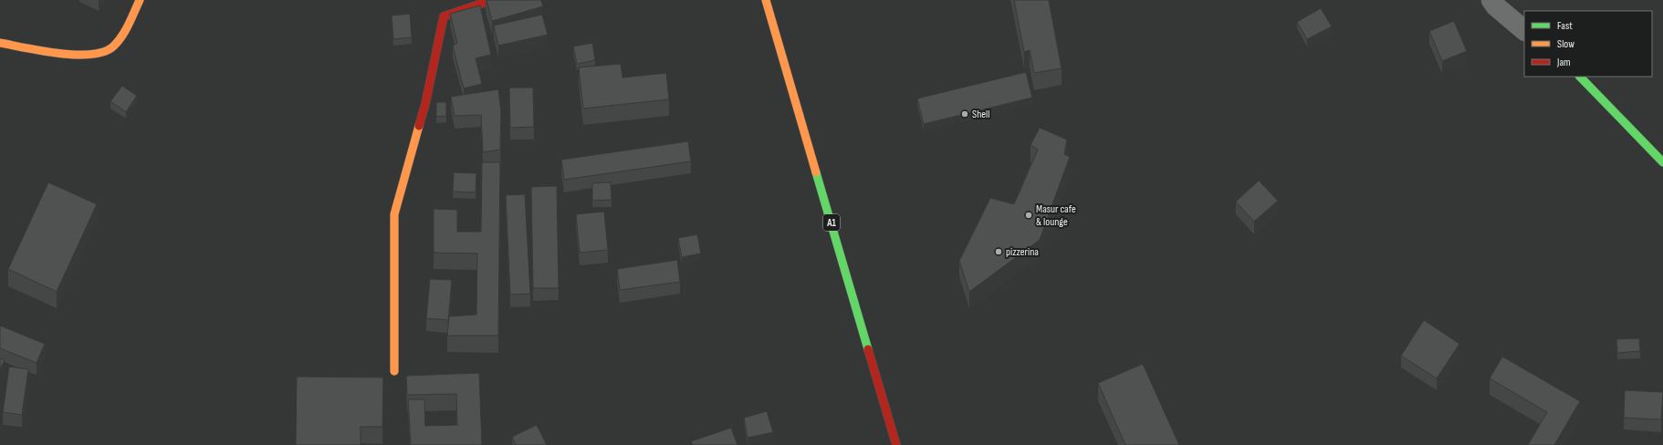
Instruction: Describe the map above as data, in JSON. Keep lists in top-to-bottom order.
{
  "streets": {
    "main road": ["A1"]
  },
  "places": ["Shell", "Masur cafe & lounge", "pizzerina"],
  "legend": ["Fast", "Slow", "Jam"]
}
